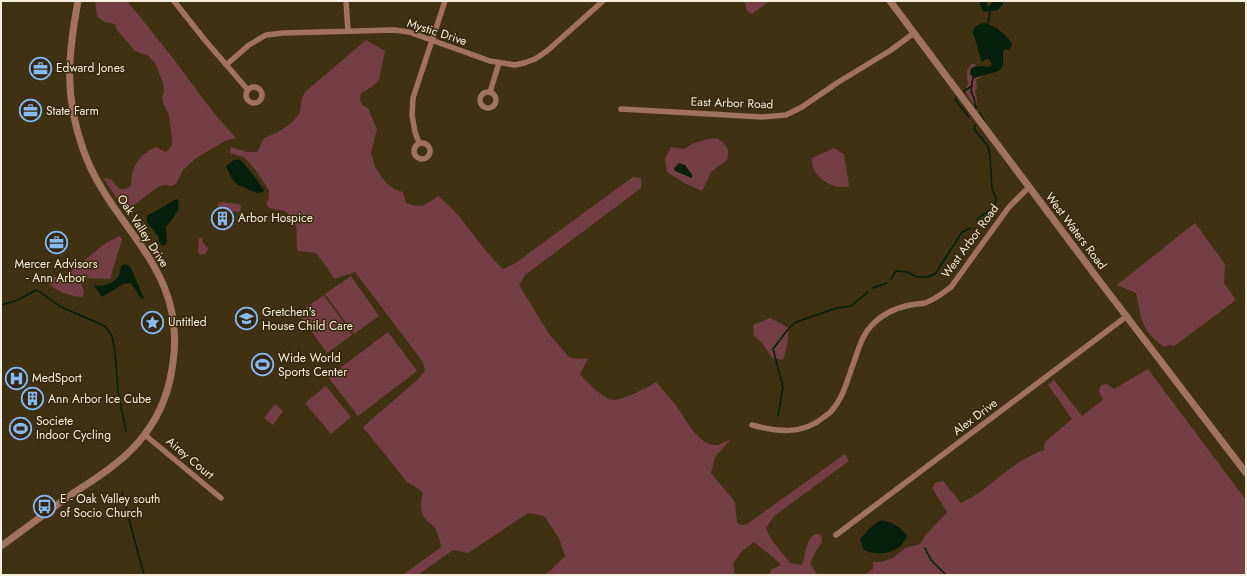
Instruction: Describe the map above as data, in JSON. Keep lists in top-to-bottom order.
{
  "streets": {
    "street": [
      "Mystic Drive",
      "East Arbor Road",
      "Oak Valley Drive",
      "West Waters Road",
      "West Arbor Road",
      "Alex Drive",
      "Airey Court"
    ]
  },
  "crossings": [
    ["East Arbor Road", "West Waters Road"],
    ["Oak Valley Drive", "Airey Court"],
    ["West Waters Road", "West Arbor Road"],
    ["West Waters Road", "Alex Drive"]
  ],
  "places": {
    "office": ["Edward Jones", "State Farm", "Mercer Advisors - Ann Arbor"],
    "building": ["Arbor Hospice", "Ann Arbor Ice Cube"],
    "school or university": ["Gretchen's House Child Care"],
    "place": ["Untitled"],
    "sports": ["Wide World Sports Center", "Societe Indoor Cycling"],
    "hospital": ["MedSport"],
    "bus stop": ["E - Oak Valley south of Socio Church"]
  }
}
